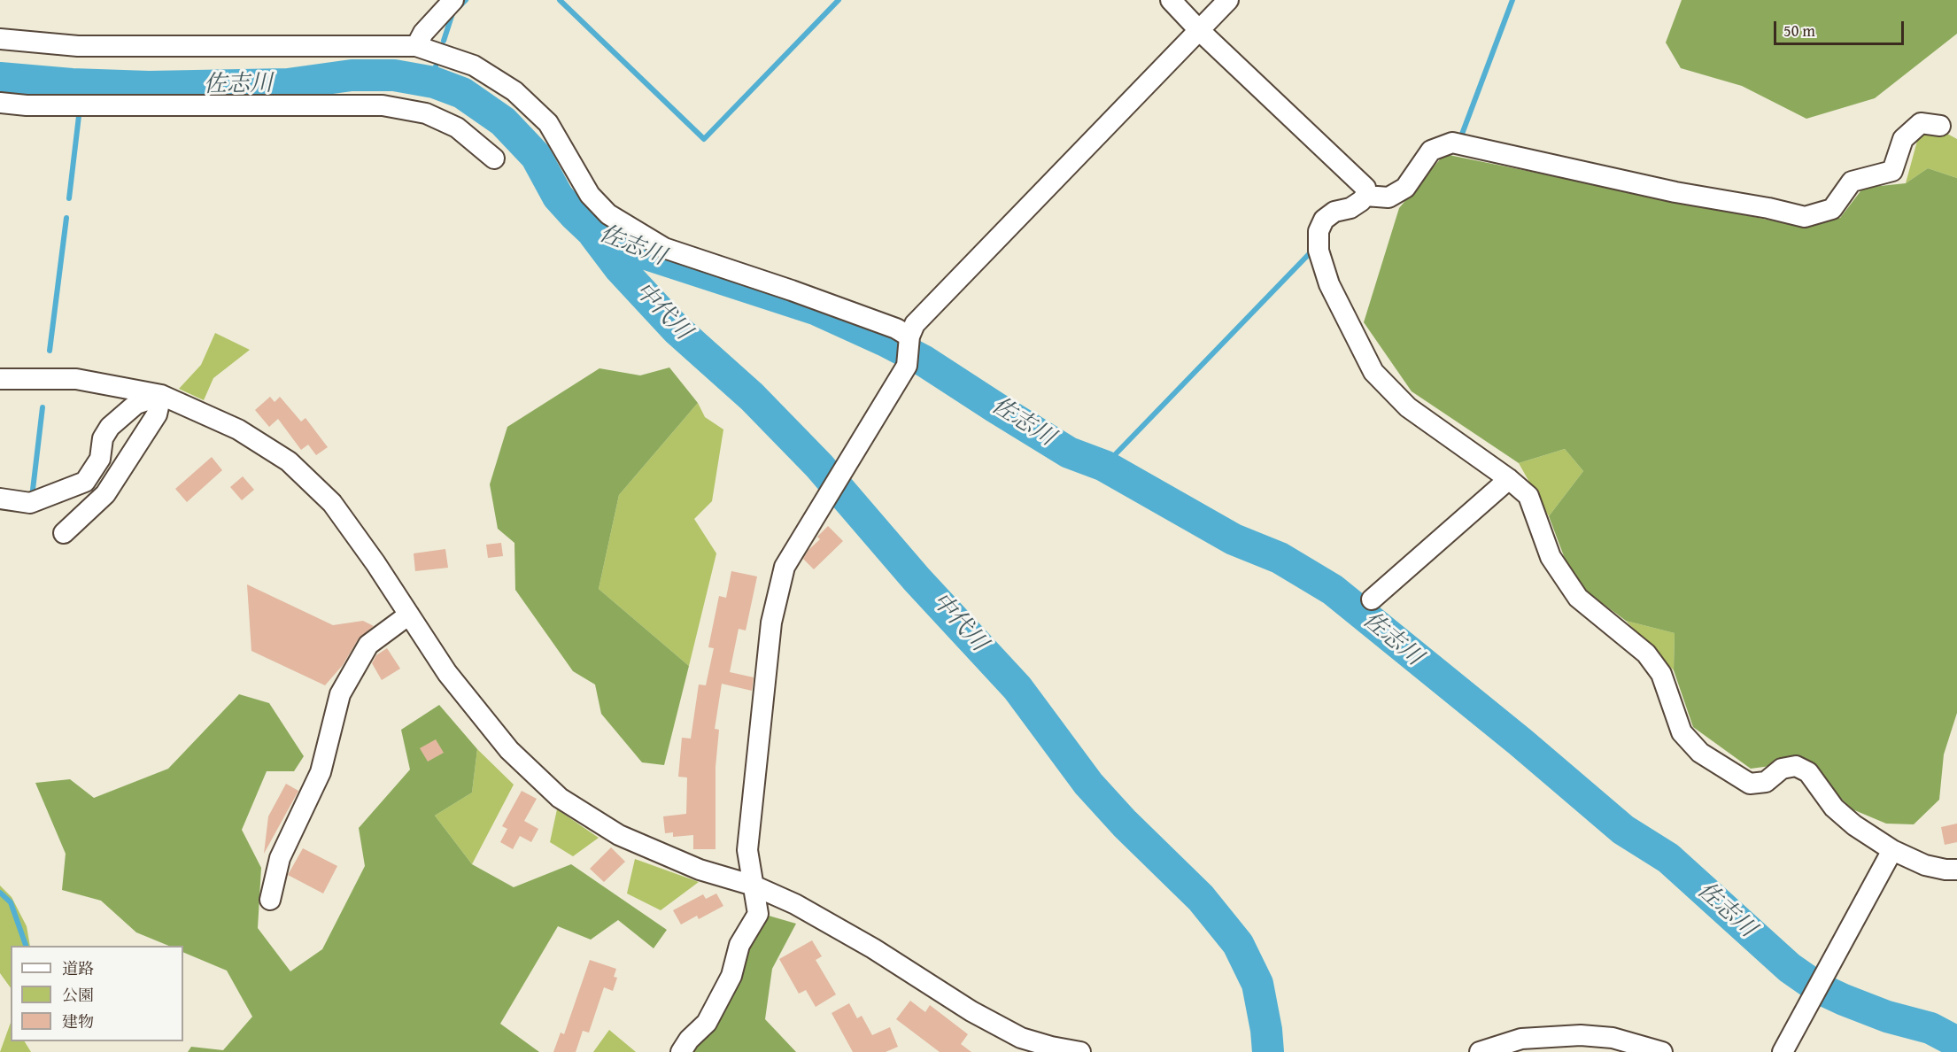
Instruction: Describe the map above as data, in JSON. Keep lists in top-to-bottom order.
{
  "water": ["佐志川", "中代川"],
  "legend": ["道路", "公園", "建物"],
  "scale_bar": "50 m"
}
